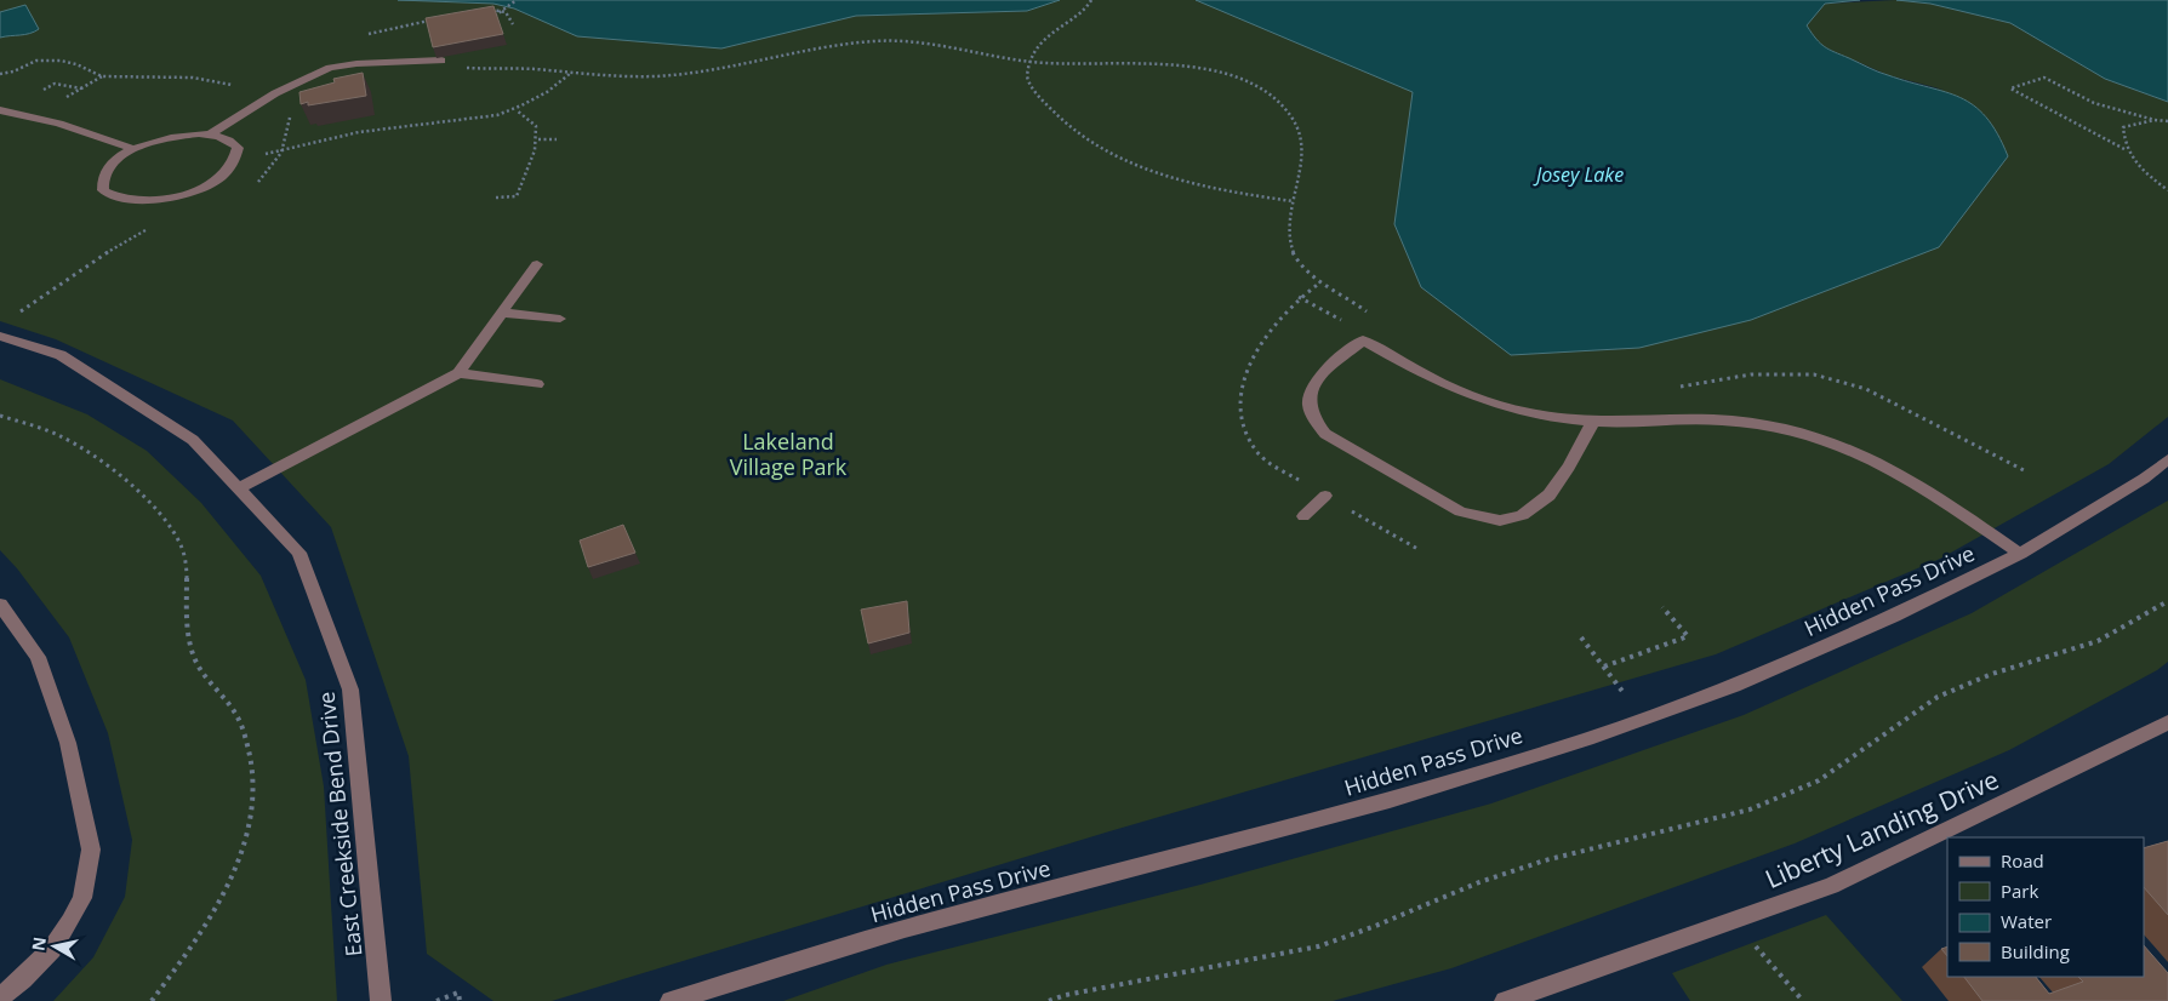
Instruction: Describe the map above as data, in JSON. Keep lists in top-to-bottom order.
{
  "streets": {
    "street": ["Hidden Pass Drive", "East Creekside Bend Drive", "Liberty Landing Drive"]
  },
  "water": ["Josey Lake"],
  "parks": ["Lakeland Village Park"],
  "legend": [
    "Road",
    "Park",
    "Water",
    "Building"
  ],
  "north": "left"
}
